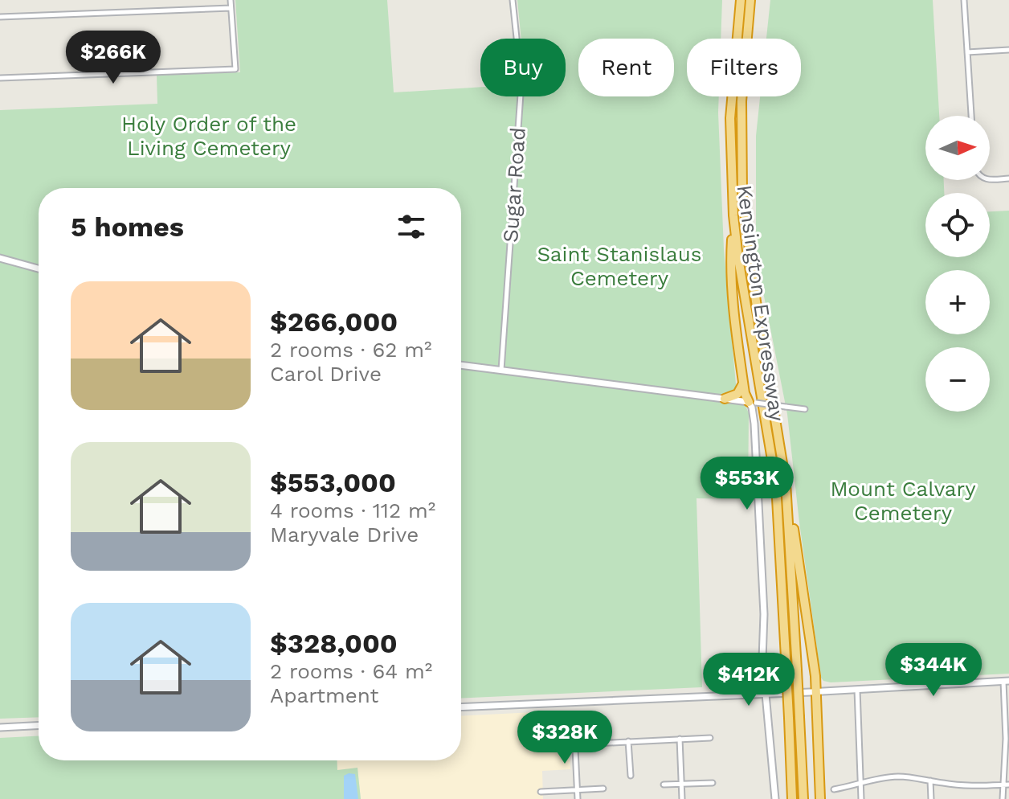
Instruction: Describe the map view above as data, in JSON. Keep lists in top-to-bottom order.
{
  "streets": {
    "highway": ["Kensington Expressway"],
    "street": ["Sugar Road"]
  },
  "parks": ["Holy Order of the Living Cemetery", "Saint Stanislaus Cemetery", "Mount Calvary Cemetery"],
  "north": "right",
  "page": {
    "price": [
      "$266K",
      "$553K",
      "$344K",
      "$412K",
      "$328K"
    ],
    "chip": ["Buy", "Rent", "Filters"],
    "map_buttons": ["+", "−"],
    "heading": "5 homes",
    "list": [
      {
        "name": "$266,000",
        "note": "2 rooms · 62 m² · Carol Drive"
      },
      {
        "name": "$553,000",
        "note": "4 rooms · 112 m² · Maryvale Drive"
      },
      {
        "name": "$328,000",
        "note": "2 rooms · 64 m² · Apartment"
      }
    ]
  }
}
